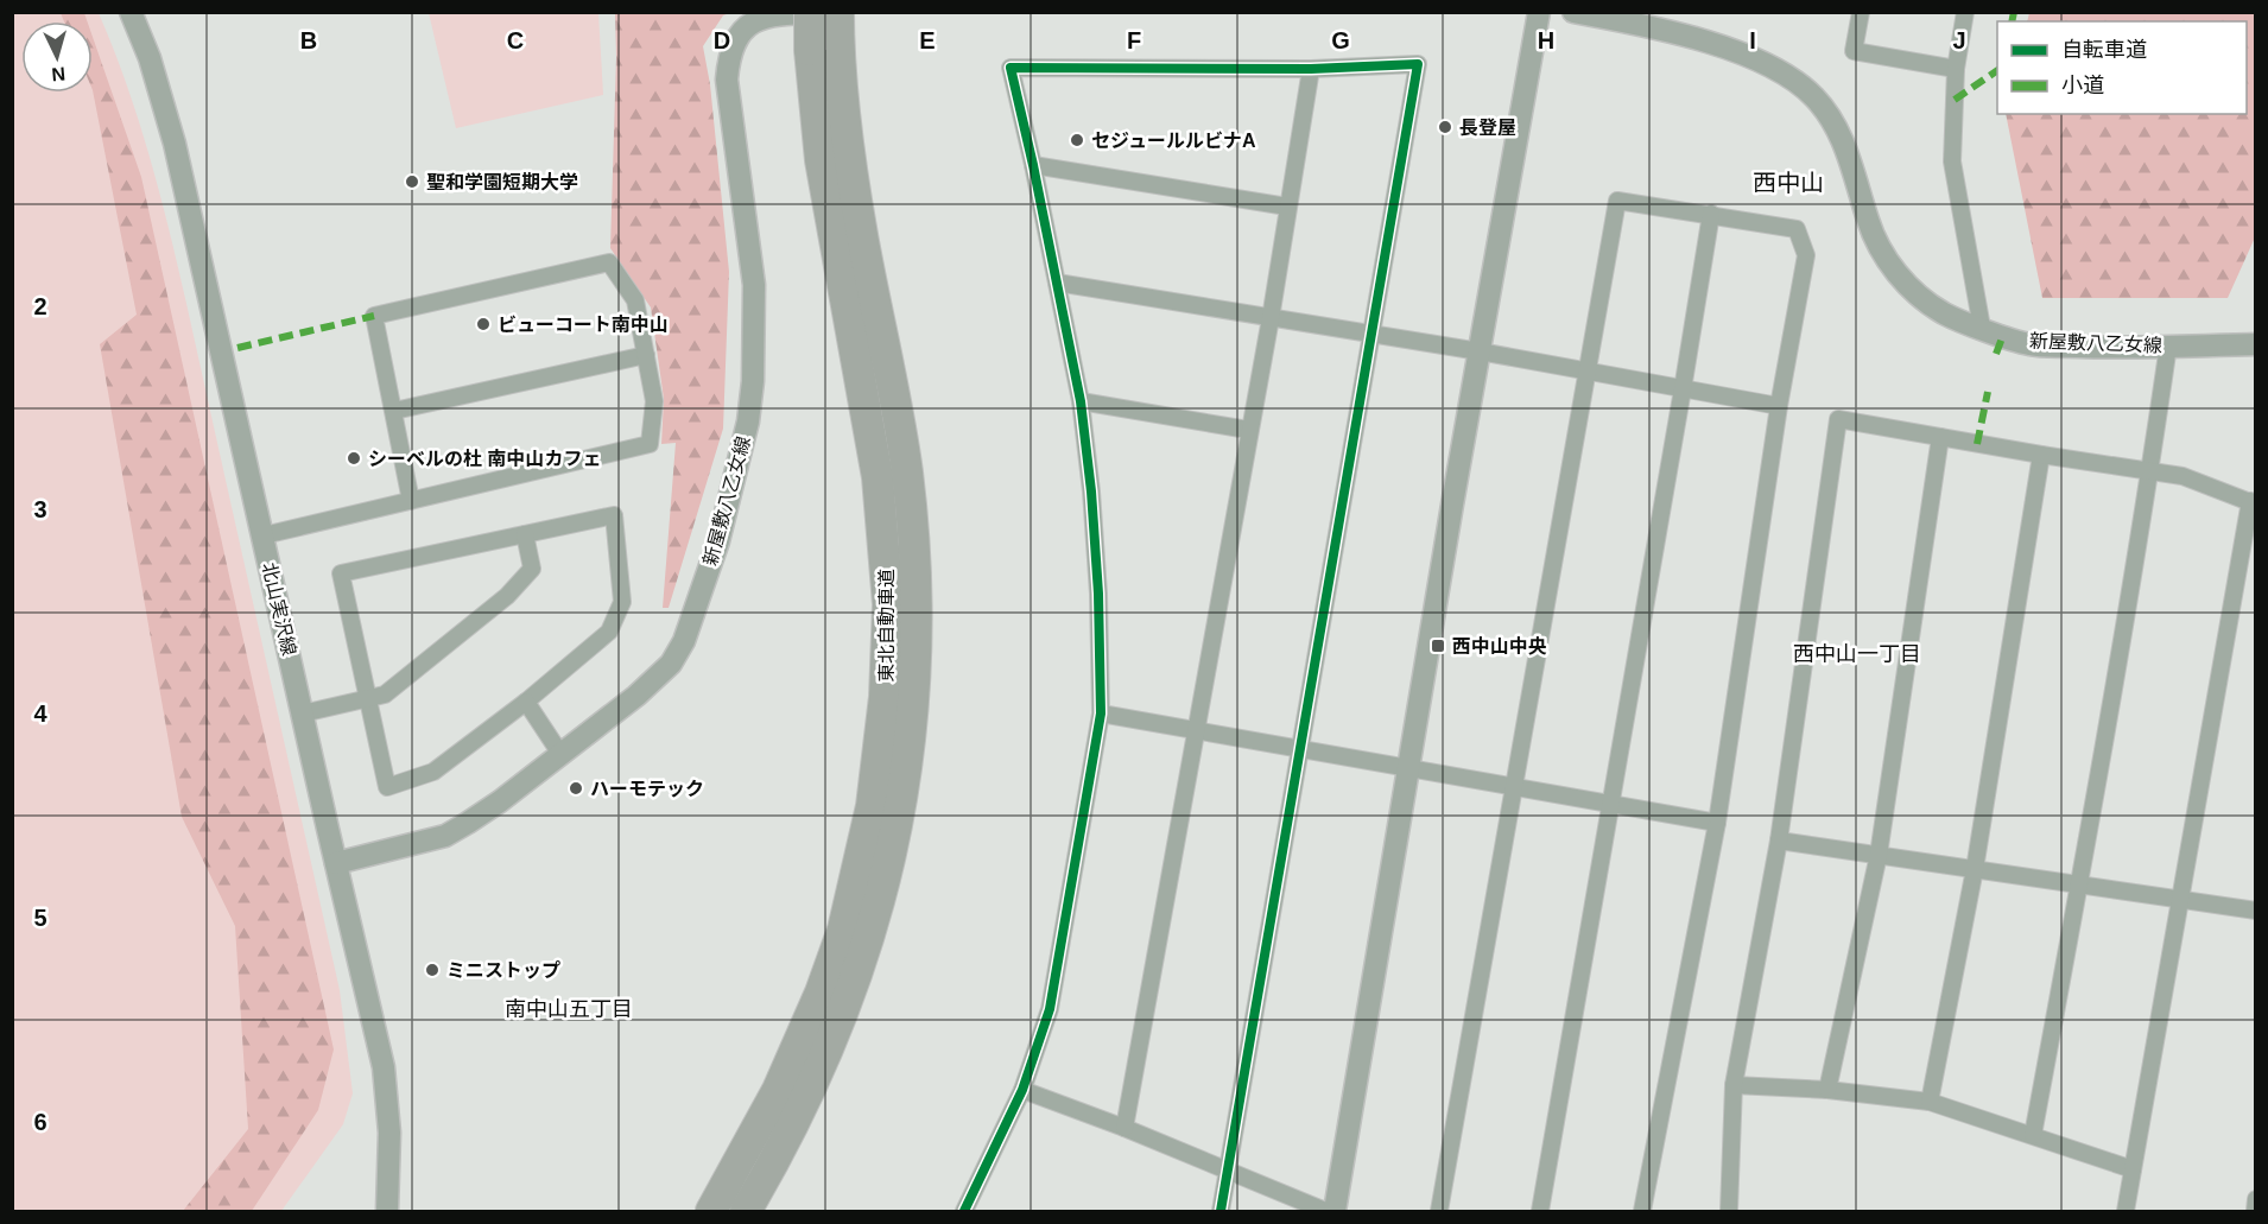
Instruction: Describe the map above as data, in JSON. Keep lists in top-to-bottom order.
{
  "streets": {
    "highway": ["東北自動車道"],
    "street": ["新屋敷八乙女線", "北山実沢線"]
  },
  "crossings": [
    ["新屋敷八乙女線", "北山実沢線"]
  ],
  "districts": ["西中山", "西中山一丁目", "南中山五丁目"],
  "places": {
    "other": [
      "長登屋",
      "セジュールルビナA",
      "聖和学園短期大学",
      "ビューコート南中山",
      "シーベルの杜 南中山カフェ",
      "ハーモテック",
      "ミニストップ"
    ],
    "transit": ["西中山中央"]
  },
  "legend": ["自転車道", "小道"],
  "north": "bottom",
  "grid": {
    "columns": [
      "B",
      "C",
      "D",
      "E",
      "F",
      "G",
      "H",
      "I",
      "J"
    ],
    "rows": [
      "2",
      "3",
      "4",
      "5",
      "6"
    ]
  }
}
